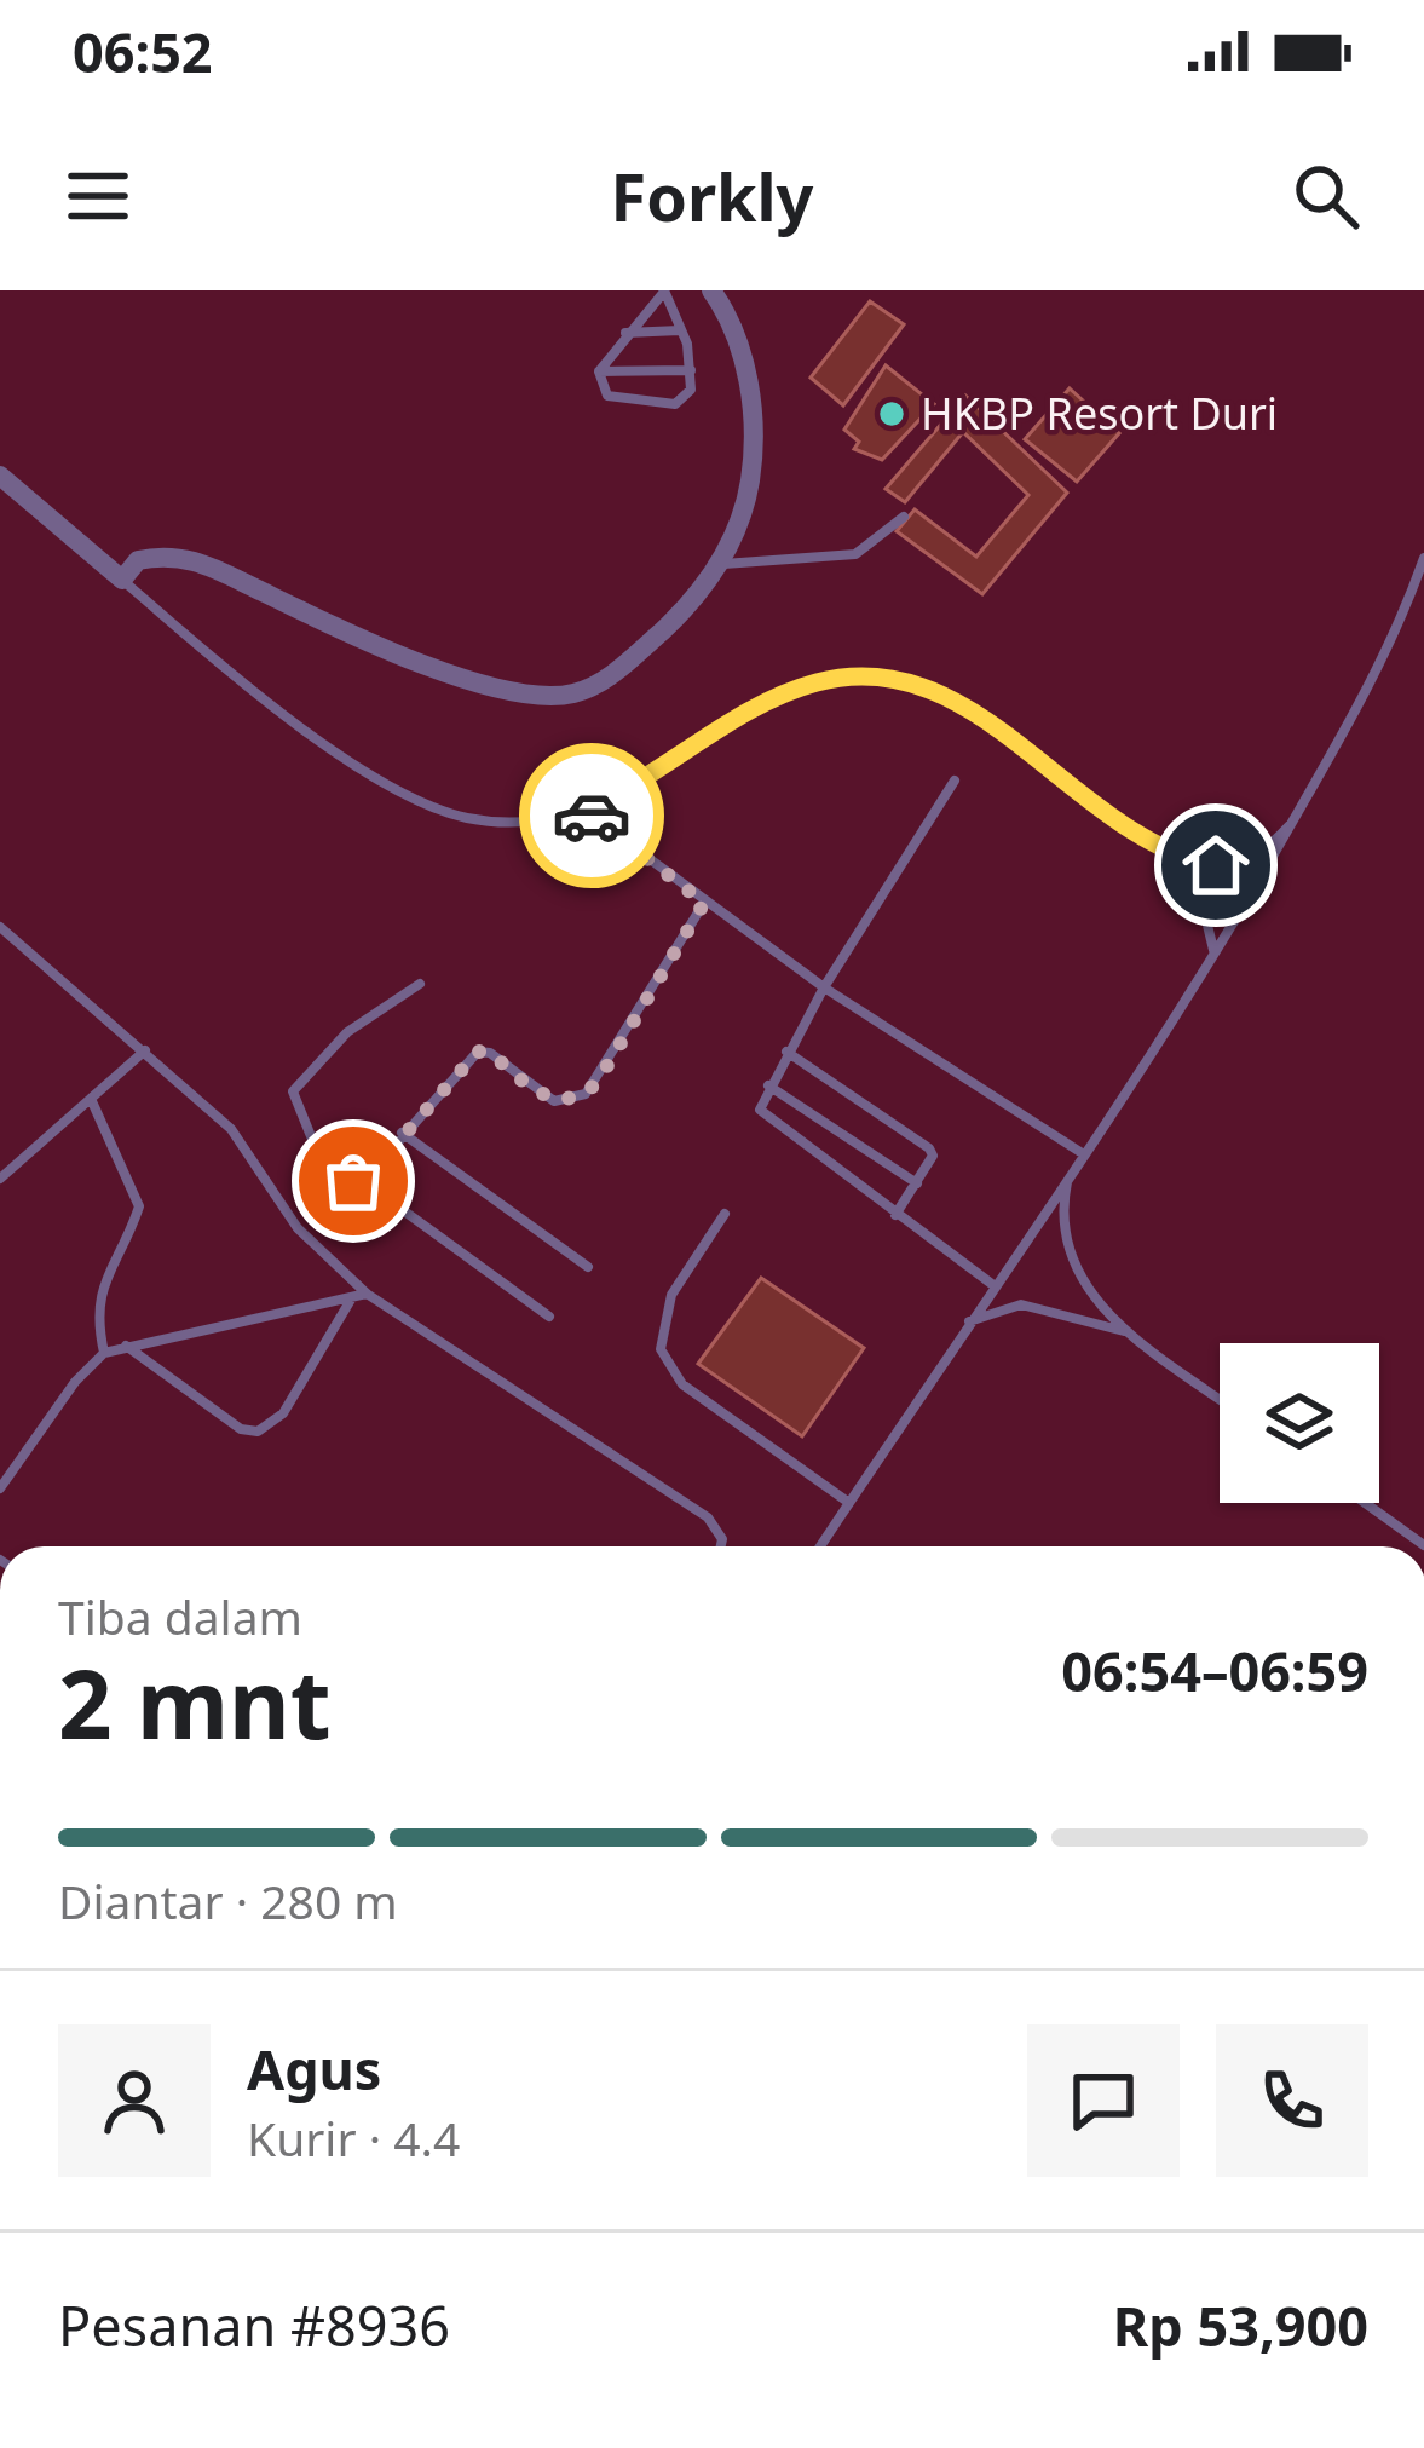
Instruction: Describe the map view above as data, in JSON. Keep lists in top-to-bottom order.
{
  "places": ["HKBP Resort Duri"],
  "page": {
    "status": "06:52",
    "header": "Forkly",
    "heading": ["2 mnt", "Tiba dalam", "06:54–06:59"],
    "panel": [
      "Agus",
      "Kurir · 4.4",
      "Pesanan #8936",
      "Rp 53,900"
    ],
    "bar": "Diantar · 280 m"
  }
}
